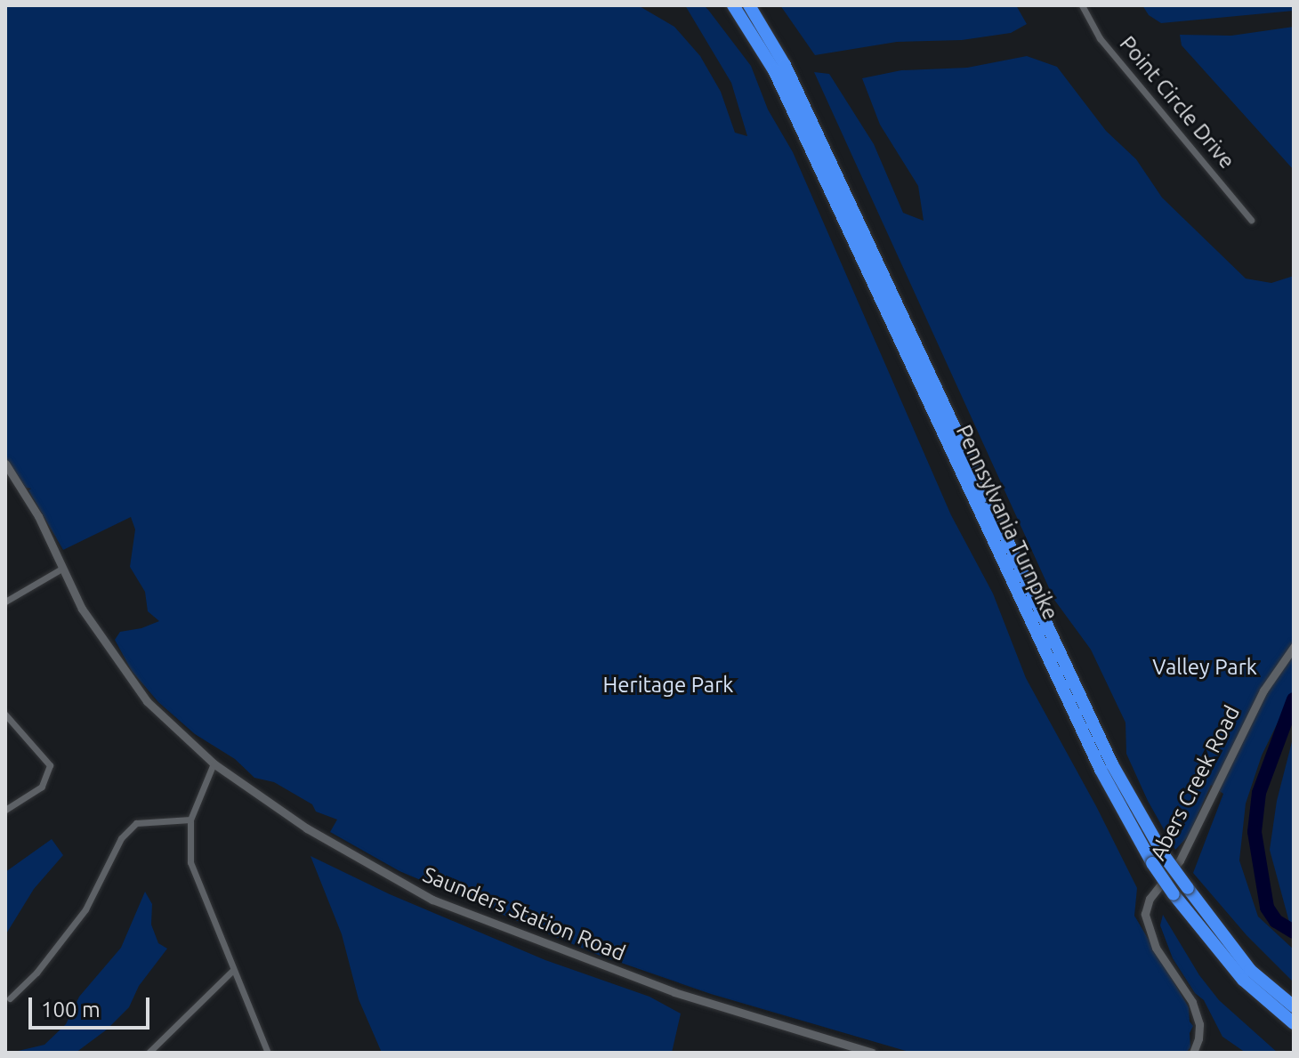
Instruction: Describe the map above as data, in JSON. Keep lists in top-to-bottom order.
{
  "streets": {
    "highway": ["Pennsylvania Turnpike"],
    "street": ["Point Circle Drive", "Abers Creek Road", "Saunders Station Road"]
  },
  "parks": ["Valley Park", "Heritage Park"],
  "scale_bar": "100 m"
}
